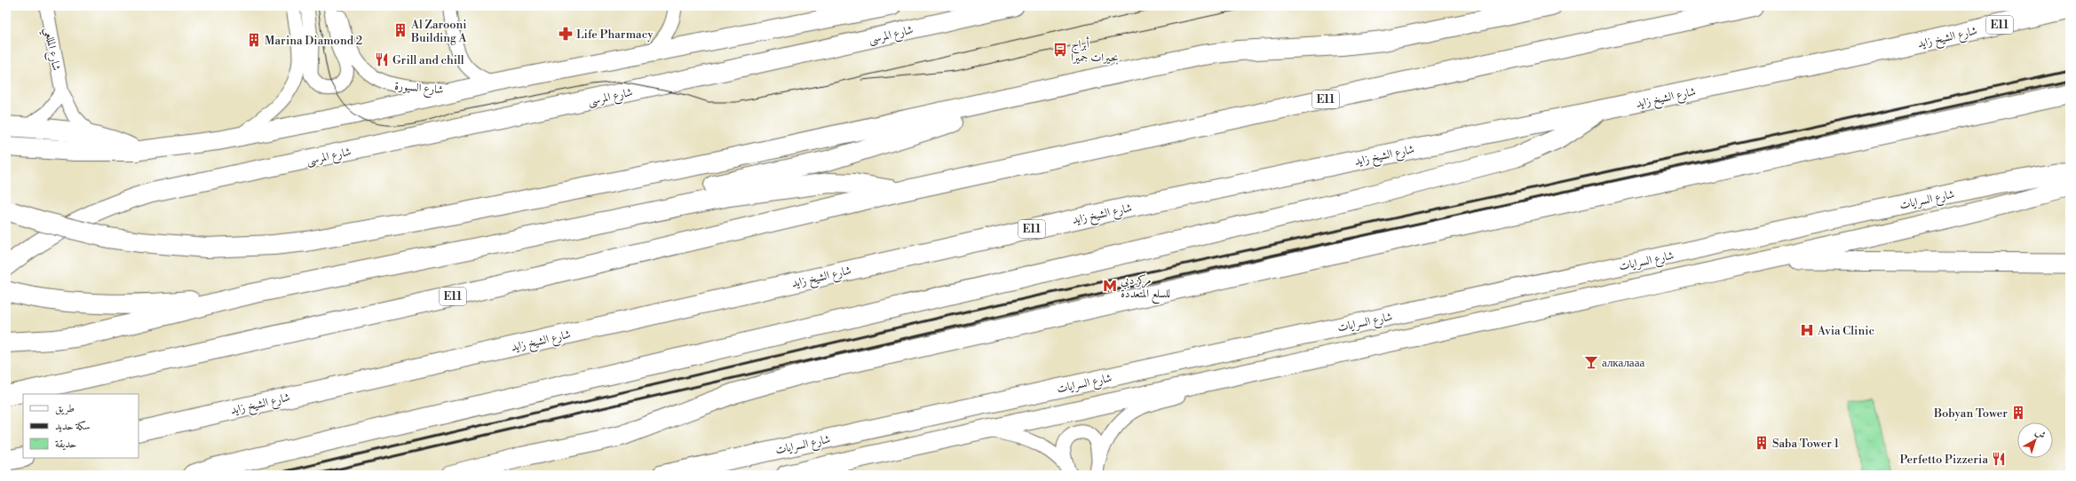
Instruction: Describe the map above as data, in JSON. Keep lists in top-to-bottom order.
{
  "streets": {
    "main road": [
      "E11",
      "شارع المرسى",
      "شارع الشيخ زايد",
      "شارع السرايات"
    ],
    "street": ["شارع المللعي", "شارع السيورة"]
  },
  "places": {
    "building": [
      "Al Zarooni Building A",
      "Marina Diamond 2",
      "Bobyan Tower",
      "Saba Tower 1"
    ],
    "pharmacy": ["Life Pharmacy"],
    "bus stop": ["أبراج بحيرات جميرا"],
    "restaurant": ["Grill and chill", "Perfetto Pizzeria"],
    "metro station": ["مركز دبي للسلع المتعددة"],
    "hospital": ["Avia Clinic"],
    "bar": ["алкалааа"]
  },
  "legend": ["طريق", "سكة حديد", "حديقة"],
  "north": "top right"
}
